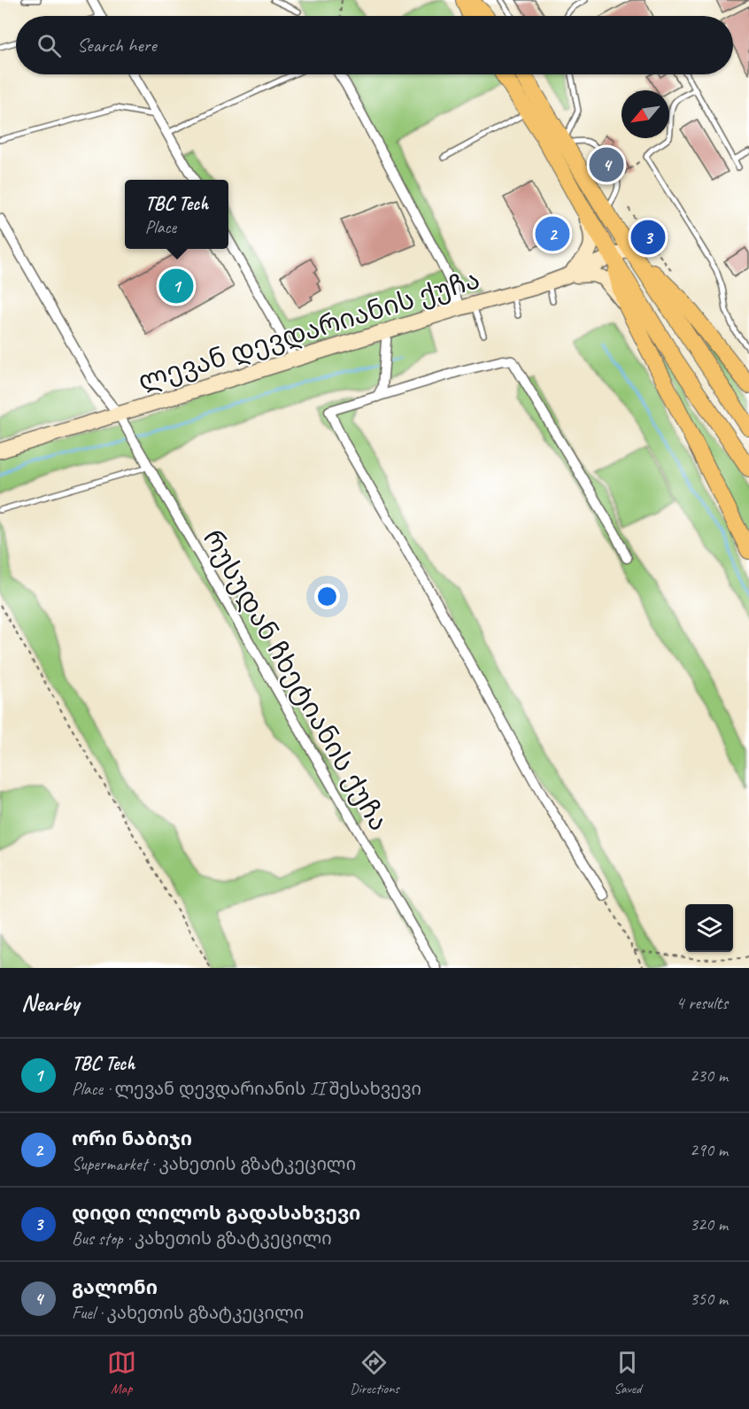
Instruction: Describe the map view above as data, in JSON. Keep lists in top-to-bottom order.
{
  "streets": {
    "main road": ["ლევან დევდარიანის ქუჩა"],
    "street": ["რუსუდან ჩხეტიანის ქუჩა"]
  },
  "crossings": [
    ["ლევან დევდარიანის ქუჩა", "რუსუდან ჩხეტიანის ქუჩა"]
  ],
  "north": "bottom left",
  "page": {
    "search": "Search here",
    "pins": [
      "4",
      "2",
      "3",
      "1"
    ],
    "popup": ["TBC Tech", "Place"],
    "heading": ["Nearby", "4 results"],
    "list": [
      {
        "mark": "1",
        "name": "TBC Tech",
        "note": "Place · ლევან დევდარიანის II შესახვევი",
        "value": "230 m"
      },
      {
        "mark": "2",
        "name": "ორი ნაბიჯი",
        "note": "Supermarket · კახეთის გზატკეცილი",
        "value": "290 m"
      },
      {
        "mark": "3",
        "name": "დიდი ლილოს გადასახვევი",
        "note": "Bus stop · კახეთის გზატკეცილი",
        "value": "320 m"
      },
      {
        "mark": "4",
        "name": "გალონი",
        "note": "Fuel · კახეთის გზატკეცილი",
        "value": "350 m"
      }
    ],
    "nav": ["Map", "Directions", "Saved"]
  }
}
